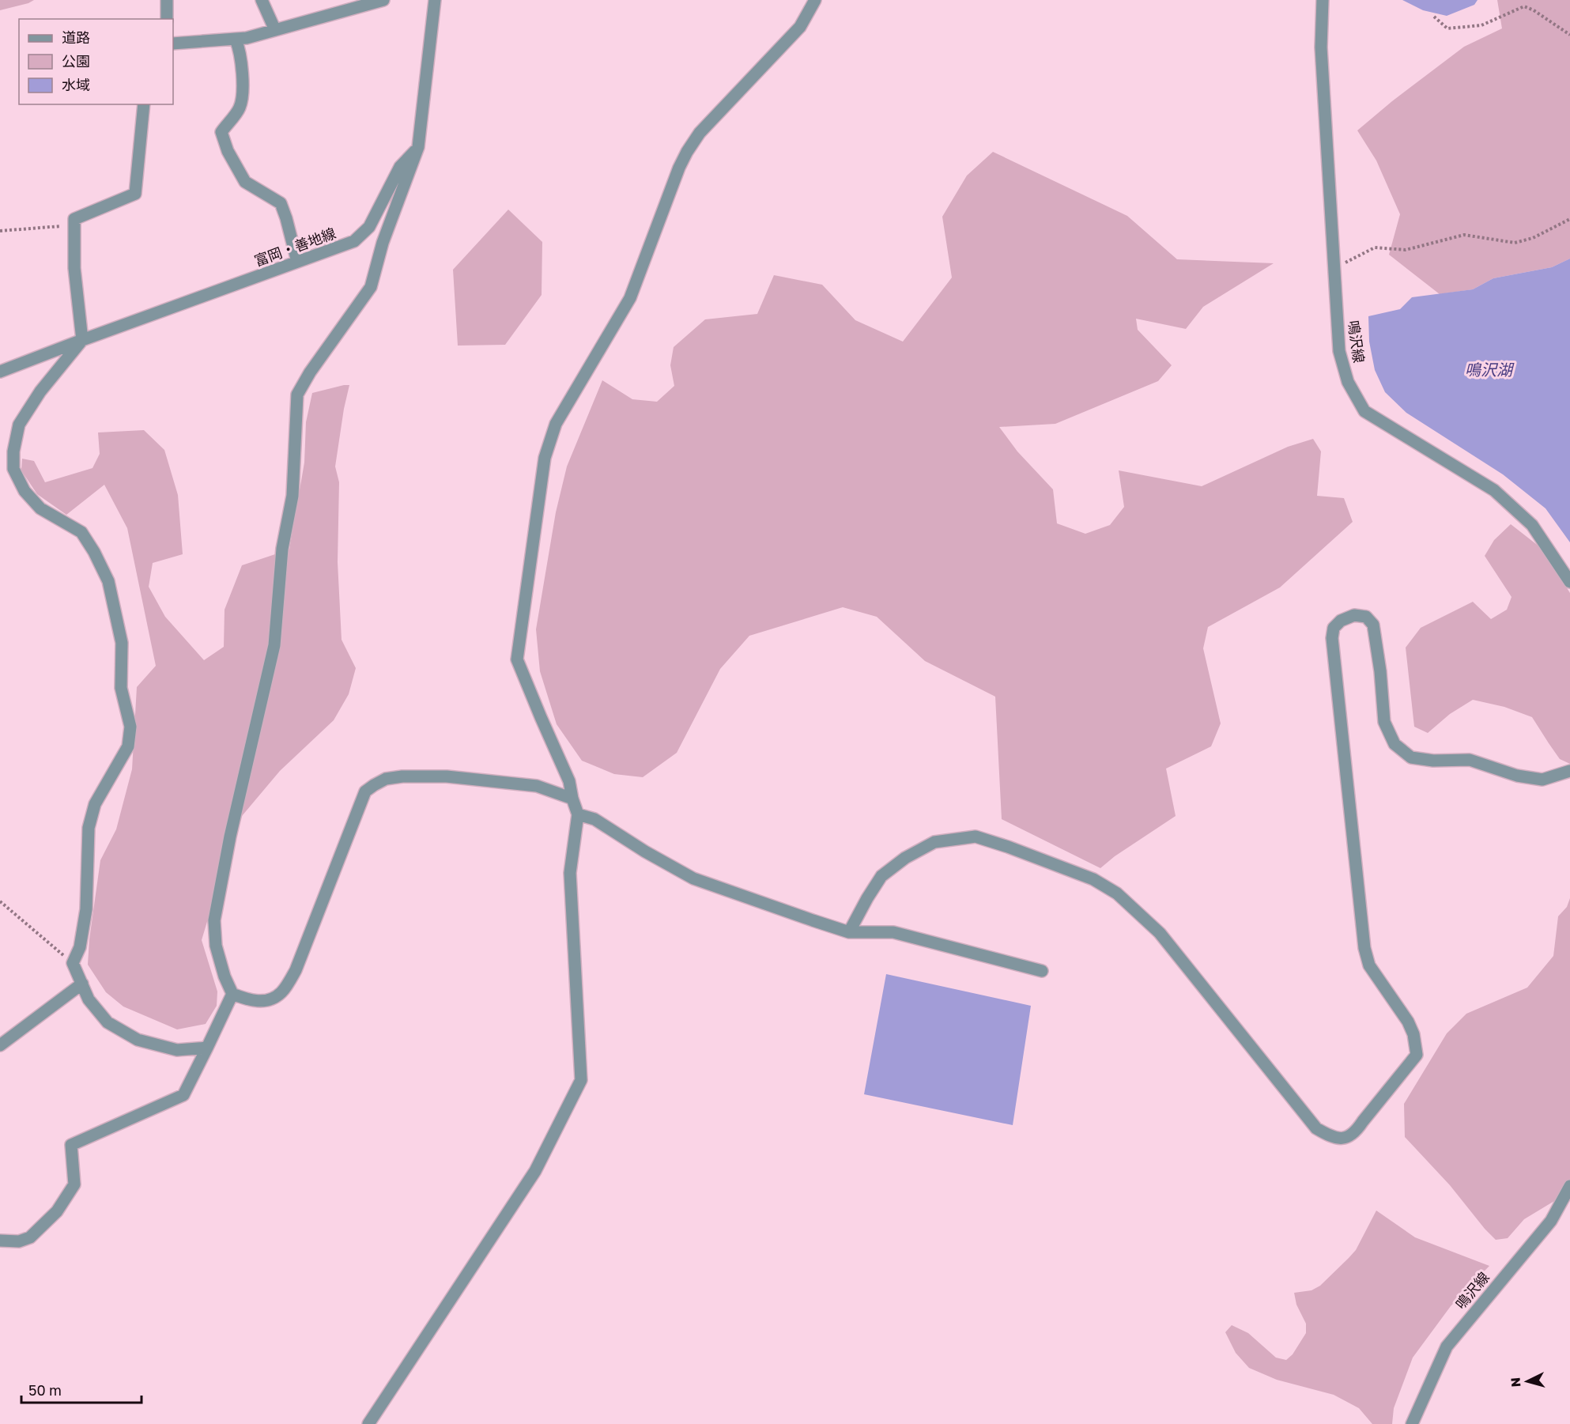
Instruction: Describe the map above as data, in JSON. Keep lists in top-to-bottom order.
{
  "streets": {
    "street": ["富岡・善地線", "鳴沢線"]
  },
  "water": ["鳴沢湖"],
  "legend": ["道路", "公園", "水域"],
  "scale_bar": "50 m",
  "north": "left"
}
